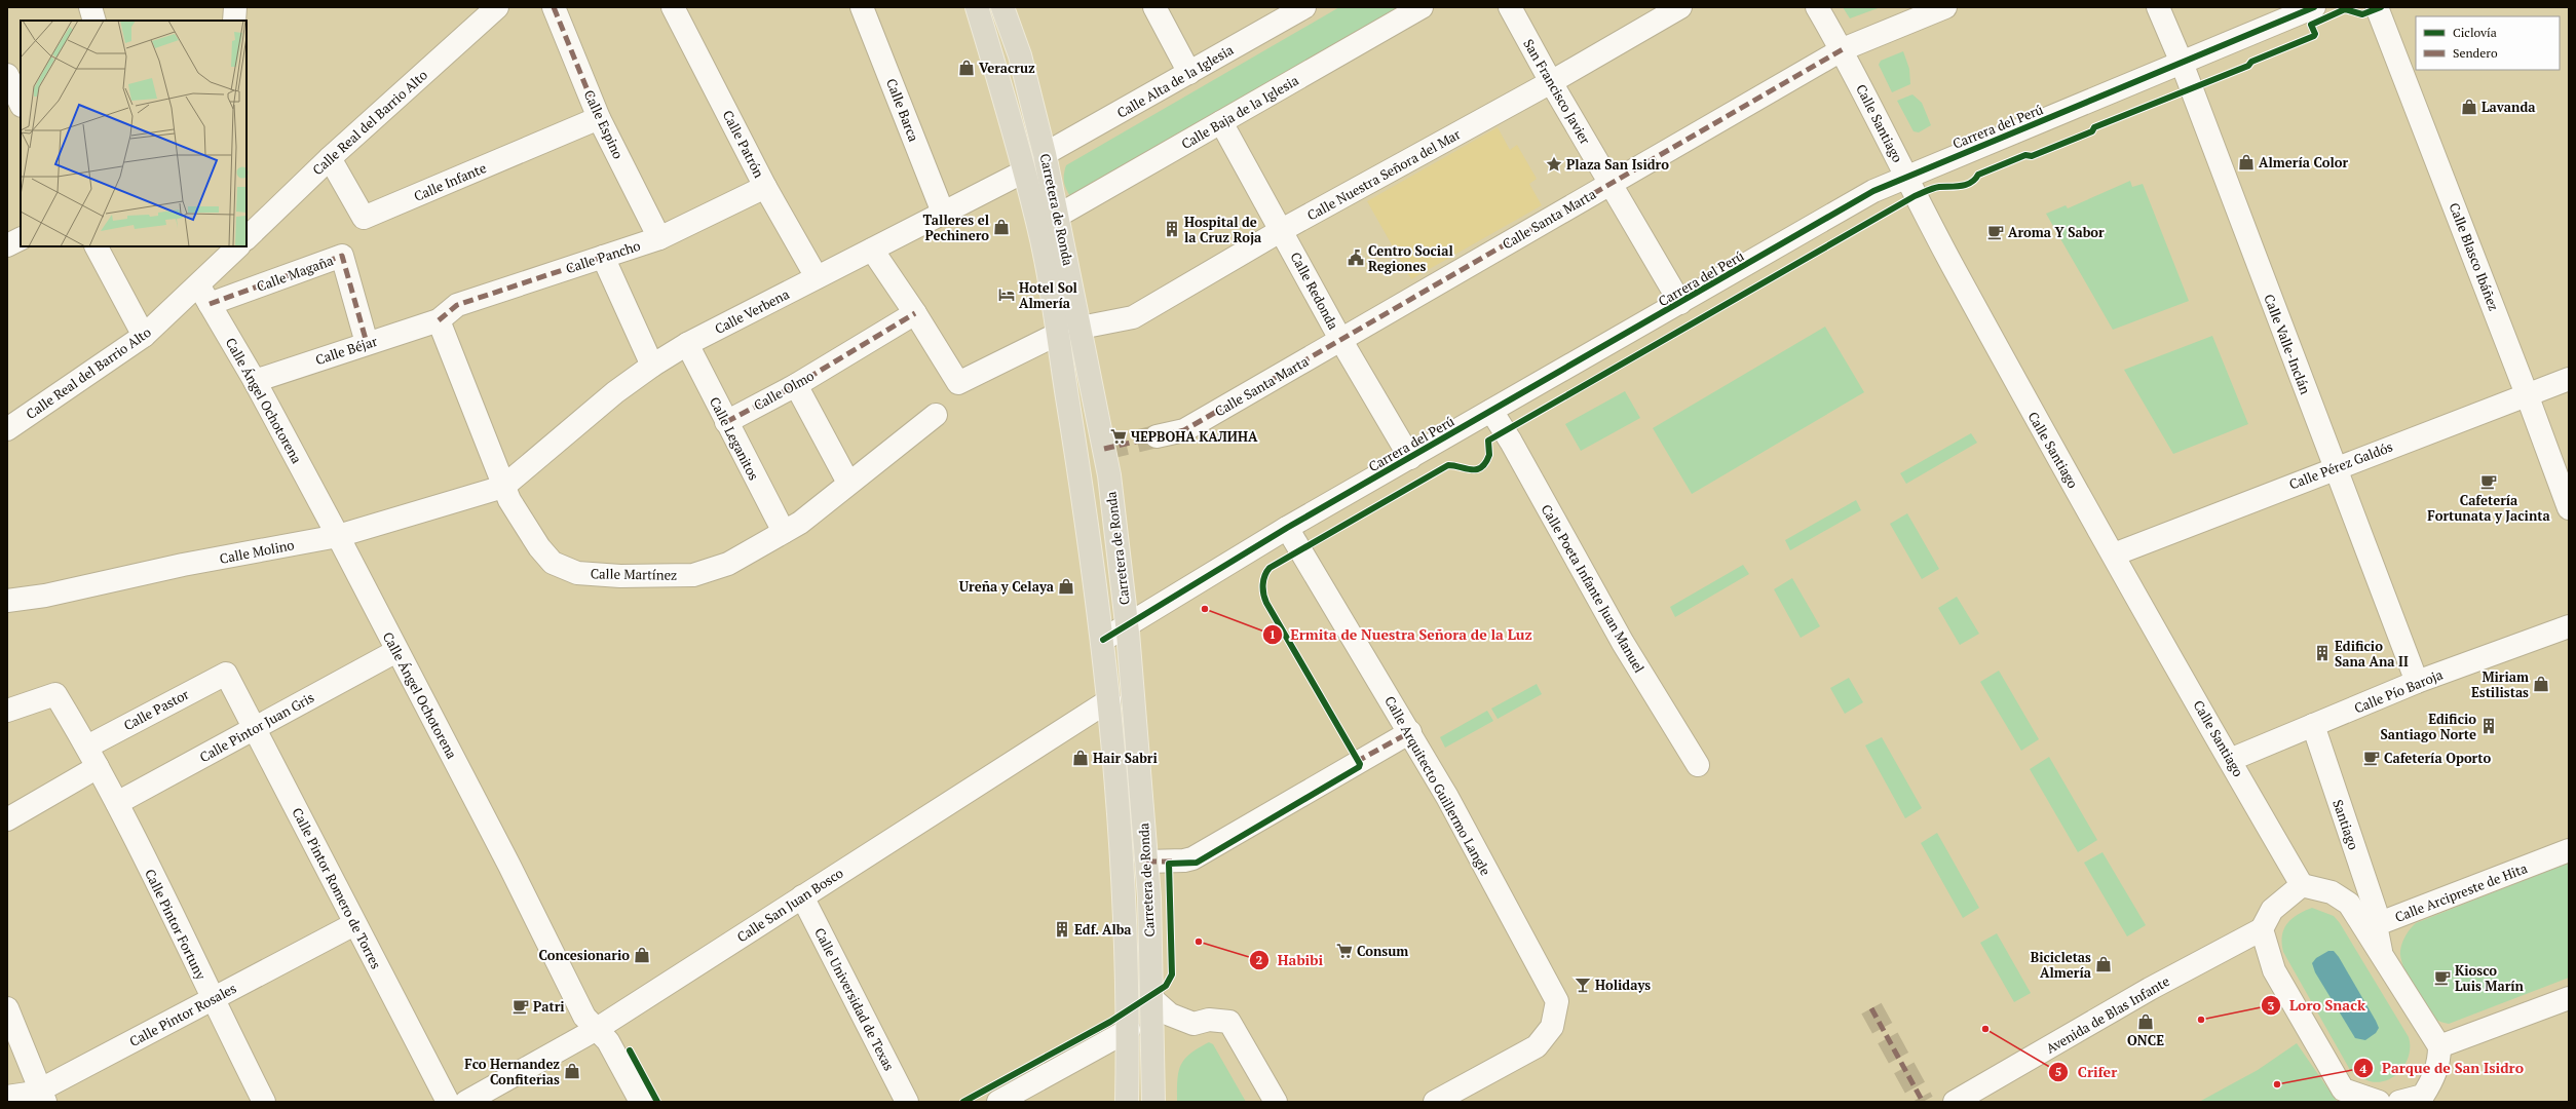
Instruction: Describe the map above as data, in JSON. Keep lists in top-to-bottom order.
{
  "streets": {
    "main road": ["Carretera de Ronda"],
    "street": [
      "Calle Alta de la Iglesia",
      "San Francisco Javier",
      "Calle Barca",
      "Calle Baja de la Iglesia",
      "Calle Real del Barrio Alto",
      "Calle Santiago",
      "Calle Espino",
      "Carrera del Perú",
      "Calle Patrón",
      "Calle Nuestra Señora del Mar",
      "Calle Infante",
      "Calle Santa Marta",
      "Calle Pancho",
      "Calle Blasco Ibáñez",
      "Calle Magaña",
      "Calle Redonda",
      "Calle Verbena",
      "Calle Valle-Inclán",
      "Calle Béjar",
      "Calle Olmo",
      "Calle Ángel Ochotorena",
      "Calle Leganitos",
      "Calle Pérez Galdós",
      "Calle Molino",
      "Calle Martínez",
      "Calle Poeta Infante Juan Manuel",
      "Calle Pío Baroja",
      "Calle Pastor",
      "Calle Pintor Juan Gris",
      "Calle Arquitecto Guillermo Langle",
      "Santiago",
      "Calle Pintor Romero de Torres",
      "Calle Arcipreste de Hita",
      "Calle San Juan Bosco",
      "Calle Pintor Fortuny",
      "Calle Universidad de Texas",
      "Calle Pintor Rosales",
      "Avenida de Blas Infante"
    ]
  },
  "crossings": [
    ["Calle Alta de la Iglesia", "Carretera de Ronda"],
    ["San Francisco Javier", "Carrera del Perú"],
    ["San Francisco Javier", "Calle Nuestra Señora del Mar"],
    ["San Francisco Javier", "Calle Santa Marta"],
    ["Calle Barca", "Calle Verbena"],
    ["Calle Baja de la Iglesia", "Carretera de Ronda"],
    ["Calle Baja de la Iglesia", "Calle Redonda"],
    ["Calle Real del Barrio Alto", "Calle Infante"],
    ["Calle Real del Barrio Alto", "Calle Magaña"],
    ["Calle Real del Barrio Alto", "Calle Ángel Ochotorena"],
    ["Calle Santiago", "Carrera del Perú"],
    ["Calle Santiago", "Calle Santa Marta"],
    ["Calle Santiago", "Calle Pérez Galdós"],
    ["Calle Santiago", "Calle Pío Baroja"],
    ["Calle Espino", "Calle Infante"],
    ["Calle Espino", "Calle Pancho"],
    ["Carrera del Perú", "Carretera de Ronda"],
    ["Carrera del Perú", "Calle Redonda"],
    ["Carrera del Perú", "Calle Valle-Inclán"],
    ["Carrera del Perú", "Calle Poeta Infante Juan Manuel"],
    ["Carrera del Perú", "Calle Arquitecto Guillermo Langle"],
    ["Calle Patrón", "Calle Pancho"],
    ["Calle Patrón", "Calle Verbena"],
    ["Calle Nuestra Señora del Mar", "Carretera de Ronda"],
    ["Calle Nuestra Señora del Mar", "Calle Redonda"],
    ["Carretera de Ronda", "Calle Verbena"],
    ["Carretera de Ronda", "Calle San Juan Bosco"],
    ["Calle Santa Marta", "Calle Redonda"],
    ["Calle Pancho", "Calle Béjar"],
    ["Calle Pancho", "Calle Martínez"],
    ["Calle Blasco Ibáñez", "Calle Pérez Galdós"],
    ["Calle Magaña", "Calle Béjar"],
    ["Calle Magaña", "Calle Ángel Ochotorena"],
    ["Calle Verbena", "Calle Leganitos"],
    ["Calle Verbena", "Calle Molino"],
    ["Calle Verbena", "Calle Martínez"],
    ["Calle Valle-Inclán", "Calle Pérez Galdós"],
    ["Calle Valle-Inclán", "Calle Pío Baroja"],
    ["Calle Béjar", "Calle Ángel Ochotorena"],
    ["Calle Béjar", "Calle Martínez"],
    ["Calle Olmo", "Calle Leganitos"],
    ["Calle Ángel Ochotorena", "Calle Molino"],
    ["Calle Ángel Ochotorena", "Calle Pintor Juan Gris"],
    ["Calle Ángel Ochotorena", "Calle San Juan Bosco"],
    ["Calle Leganitos", "Calle Martínez"],
    ["Calle Molino", "Calle Martínez"],
    ["Calle Pío Baroja", "Santiago"],
    ["Calle Pastor", "Calle Pintor Romero de Torres"],
    ["Calle Pastor", "Calle Pintor Fortuny"],
    ["Calle Pintor Juan Gris", "Calle Pintor Romero de Torres"],
    ["Calle Pintor Juan Gris", "Calle Pintor Fortuny"],
    ["Santiago", "Calle Arcipreste de Hita"],
    ["Calle Pintor Romero de Torres", "Calle Pintor Rosales"],
    ["Calle San Juan Bosco", "Calle Universidad de Texas"],
    ["Calle Pintor Fortuny", "Calle Pintor Rosales"]
  ],
  "places": {
    "shop": [
      "Veracruz",
      "Lavanda",
      "Almería Color",
      "Talleres el Pechinero",
      "Ureña y Celaya",
      "Miriam Estilistas",
      "Hair Sabri",
      "Concesionario",
      "Bicicletas Almería",
      "ONCE",
      "Fco Hernandez Confiterias"
    ],
    "place": ["Plaza San Isidro"],
    "building": [
      "Hospital de la Cruz Roja",
      "Edificio Sana Ana II",
      "Edificio Santiago Norte",
      "Edf. Alba"
    ],
    "cafe": [
      "Aroma Y Sabor",
      "Cafetería Fortunata y Jacinta",
      "Cafetería Oporto",
      "Kiosco Luis Marín",
      "Patri"
    ],
    "public building": ["Centro Social Regiones"],
    "hotel": ["Hotel Sol Almería"],
    "supermarket": ["ЧЕРВOHA KAЛИHA", "Consum"],
    "other": [
      "Ermita de Nuestra Señora de la Luz",
      "Habibi",
      "Loro Snack",
      "Crifer",
      "Parque de San Isidro"
    ],
    "bar": ["Holidays"]
  },
  "legend": ["Ciclovía", "Sendero"]
}
